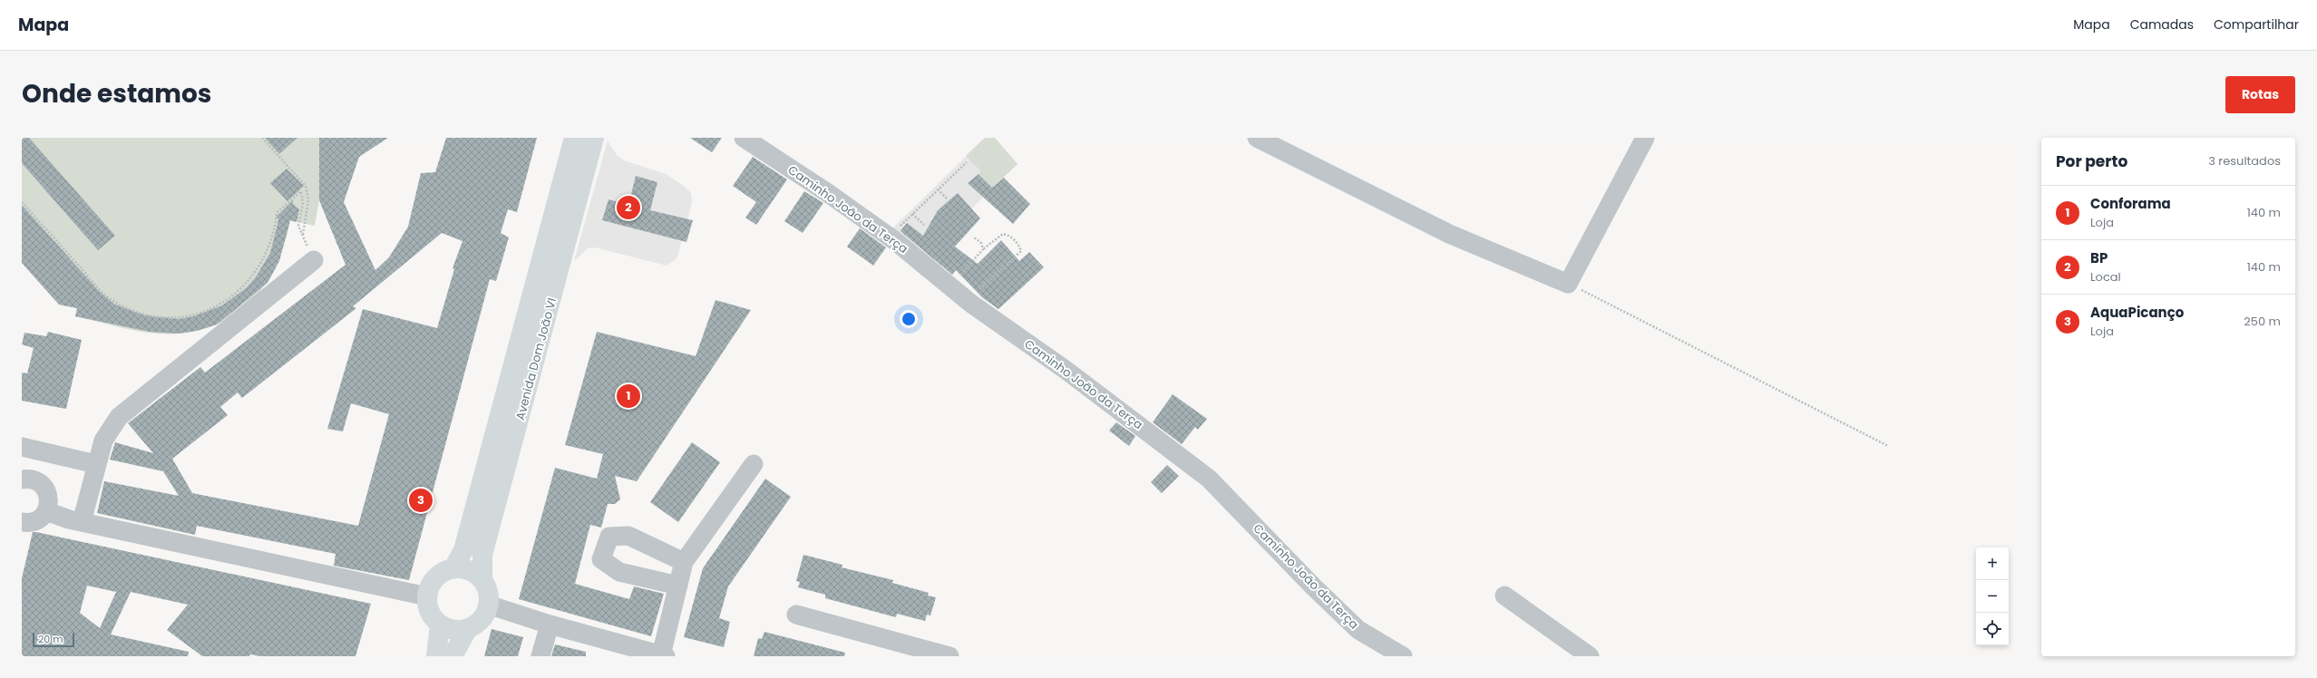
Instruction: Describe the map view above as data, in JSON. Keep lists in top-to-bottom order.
{
  "streets": {
    "main road": ["Avenida Dom João VI"],
    "street": ["Caminho João da Terça"]
  },
  "scale_bar": "20 m",
  "page": {
    "header": "Mapa",
    "nav": ["Mapa", "Camadas", "Compartilhar"],
    "title": "Onde estamos",
    "buttons": "Rotas",
    "heading": ["Por perto", "3 resultados"],
    "list": [
      {
        "mark": "1",
        "name": "Conforama",
        "note": "Loja",
        "value": "140 m"
      },
      {
        "mark": "2",
        "name": "BP",
        "note": "Local",
        "value": "140 m"
      },
      {
        "mark": "3",
        "name": "AquaPicanço",
        "note": "Loja",
        "value": "250 m"
      }
    ],
    "pins": ["2", "1", "3"],
    "map_buttons": ["+", "−"],
    "scale": "20 m"
  }
}
